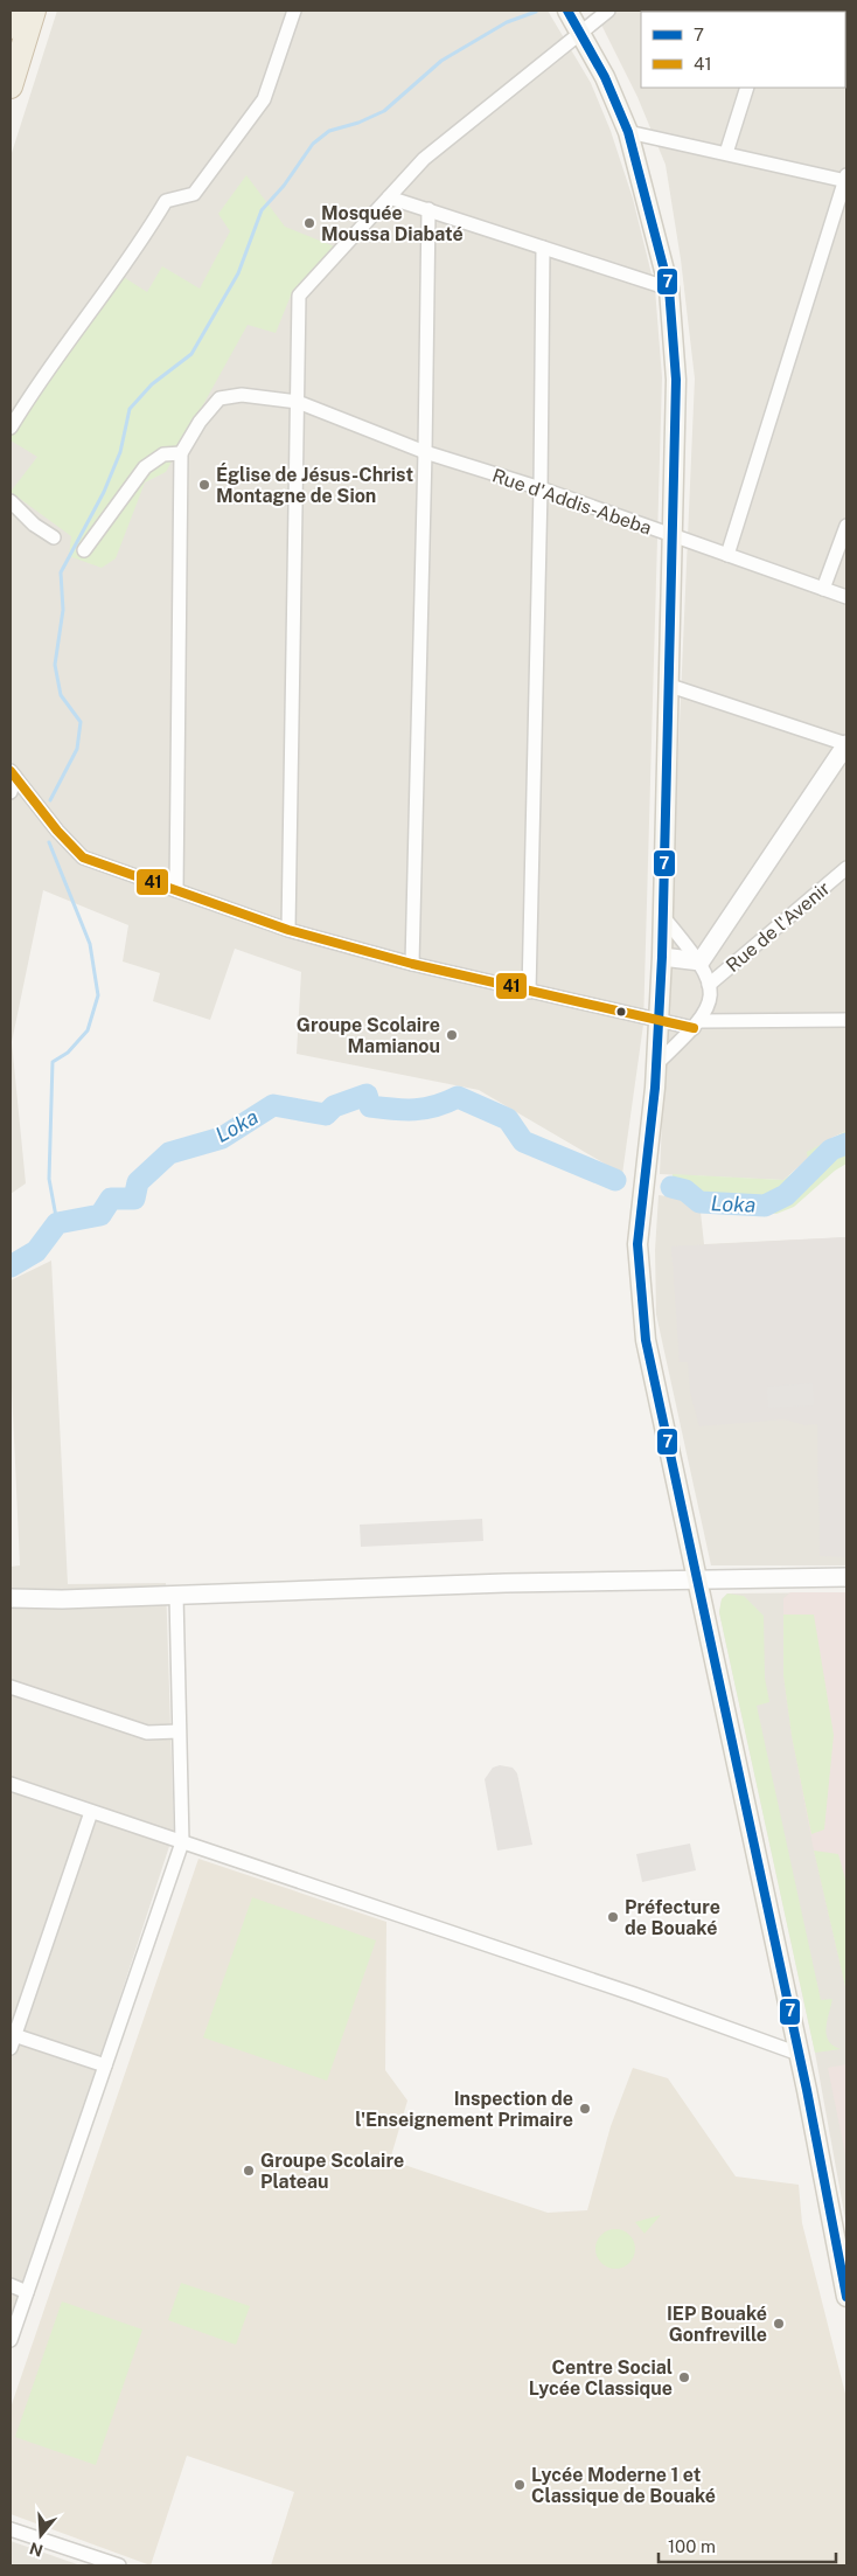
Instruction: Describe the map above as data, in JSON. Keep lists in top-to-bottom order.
{
  "streets": {
    "street": ["Rue d'Addis-Abeba", "Rue de l'Avenir"]
  },
  "water": ["Loka"],
  "places": [
    "Mosquée Moussa Diabaté",
    "Église de Jésus-Christ Montagne de Sion",
    "Groupe Scolaire Mamianou",
    "Préfecture de Bouaké",
    "Inspection de l'Enseignement Primaire",
    "Groupe Scolaire Plateau",
    "IEP Bouaké Gonfreville",
    "Centre Social Lycée Classique",
    "Lycée Moderne 1 et Classique de Bouaké"
  ],
  "lines": ["transit line 7", "transit line 41"],
  "legend": ["7", "41"],
  "scale_bar": "100 m",
  "north": "bottom"
}
